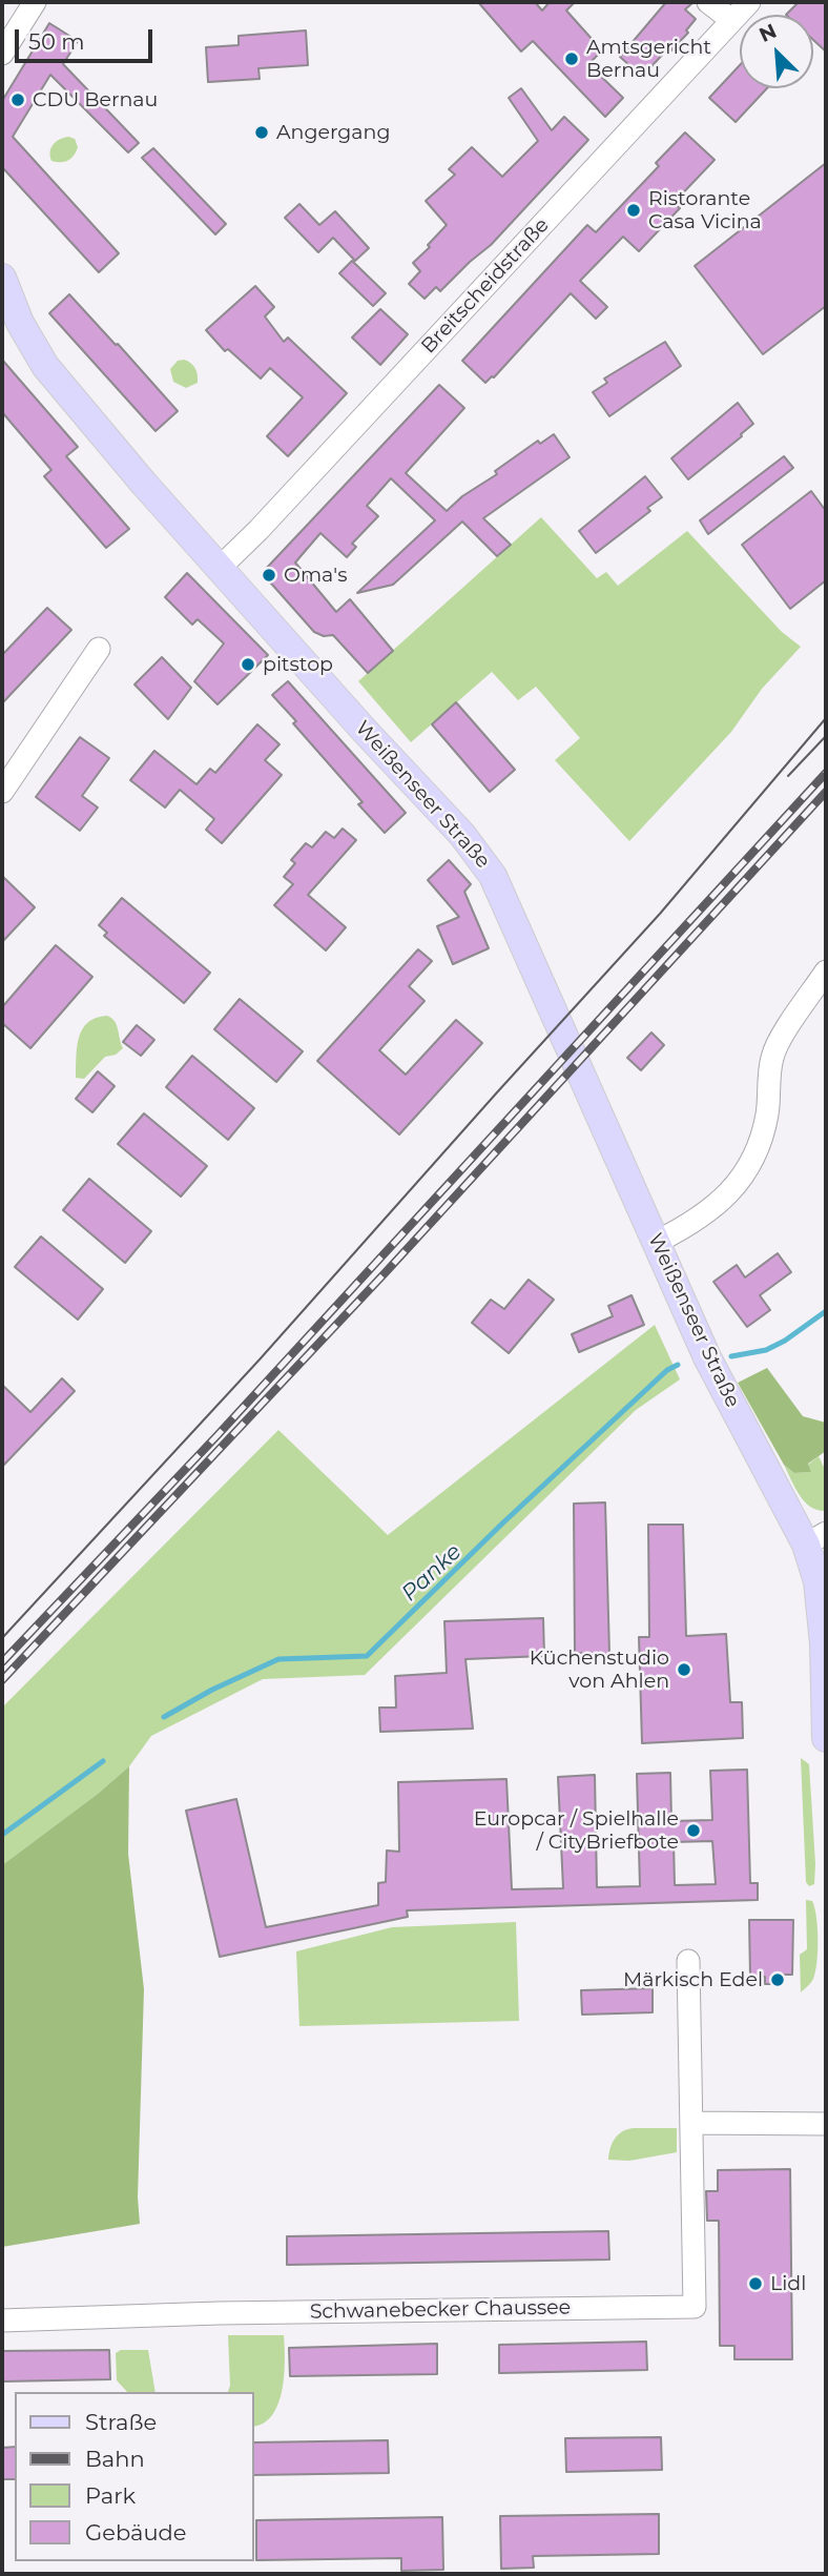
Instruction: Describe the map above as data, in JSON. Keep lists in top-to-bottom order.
{
  "streets": {
    "main road": ["Weißenseer Straße"],
    "street": ["Breitscheidstraße", "Schwanebecker Chaussee"]
  },
  "crossings": [
    ["Breitscheidstraße", "Weißenseer Straße"]
  ],
  "water": ["Panke"],
  "places": [
    "Amtsgericht Bernau",
    "CDU Bernau",
    "Angergang",
    "Ristorante Casa Vicina",
    "Oma's",
    "pitstop",
    "Küchenstudio von Ahlen",
    "Europcar / Spielhalle / CityBriefbote",
    "Märkisch Edel",
    "Lidl"
  ],
  "legend": [
    "Straße",
    "Bahn",
    "Park",
    "Gebäude"
  ],
  "scale_bar": "50 m",
  "north": "top left"
}
